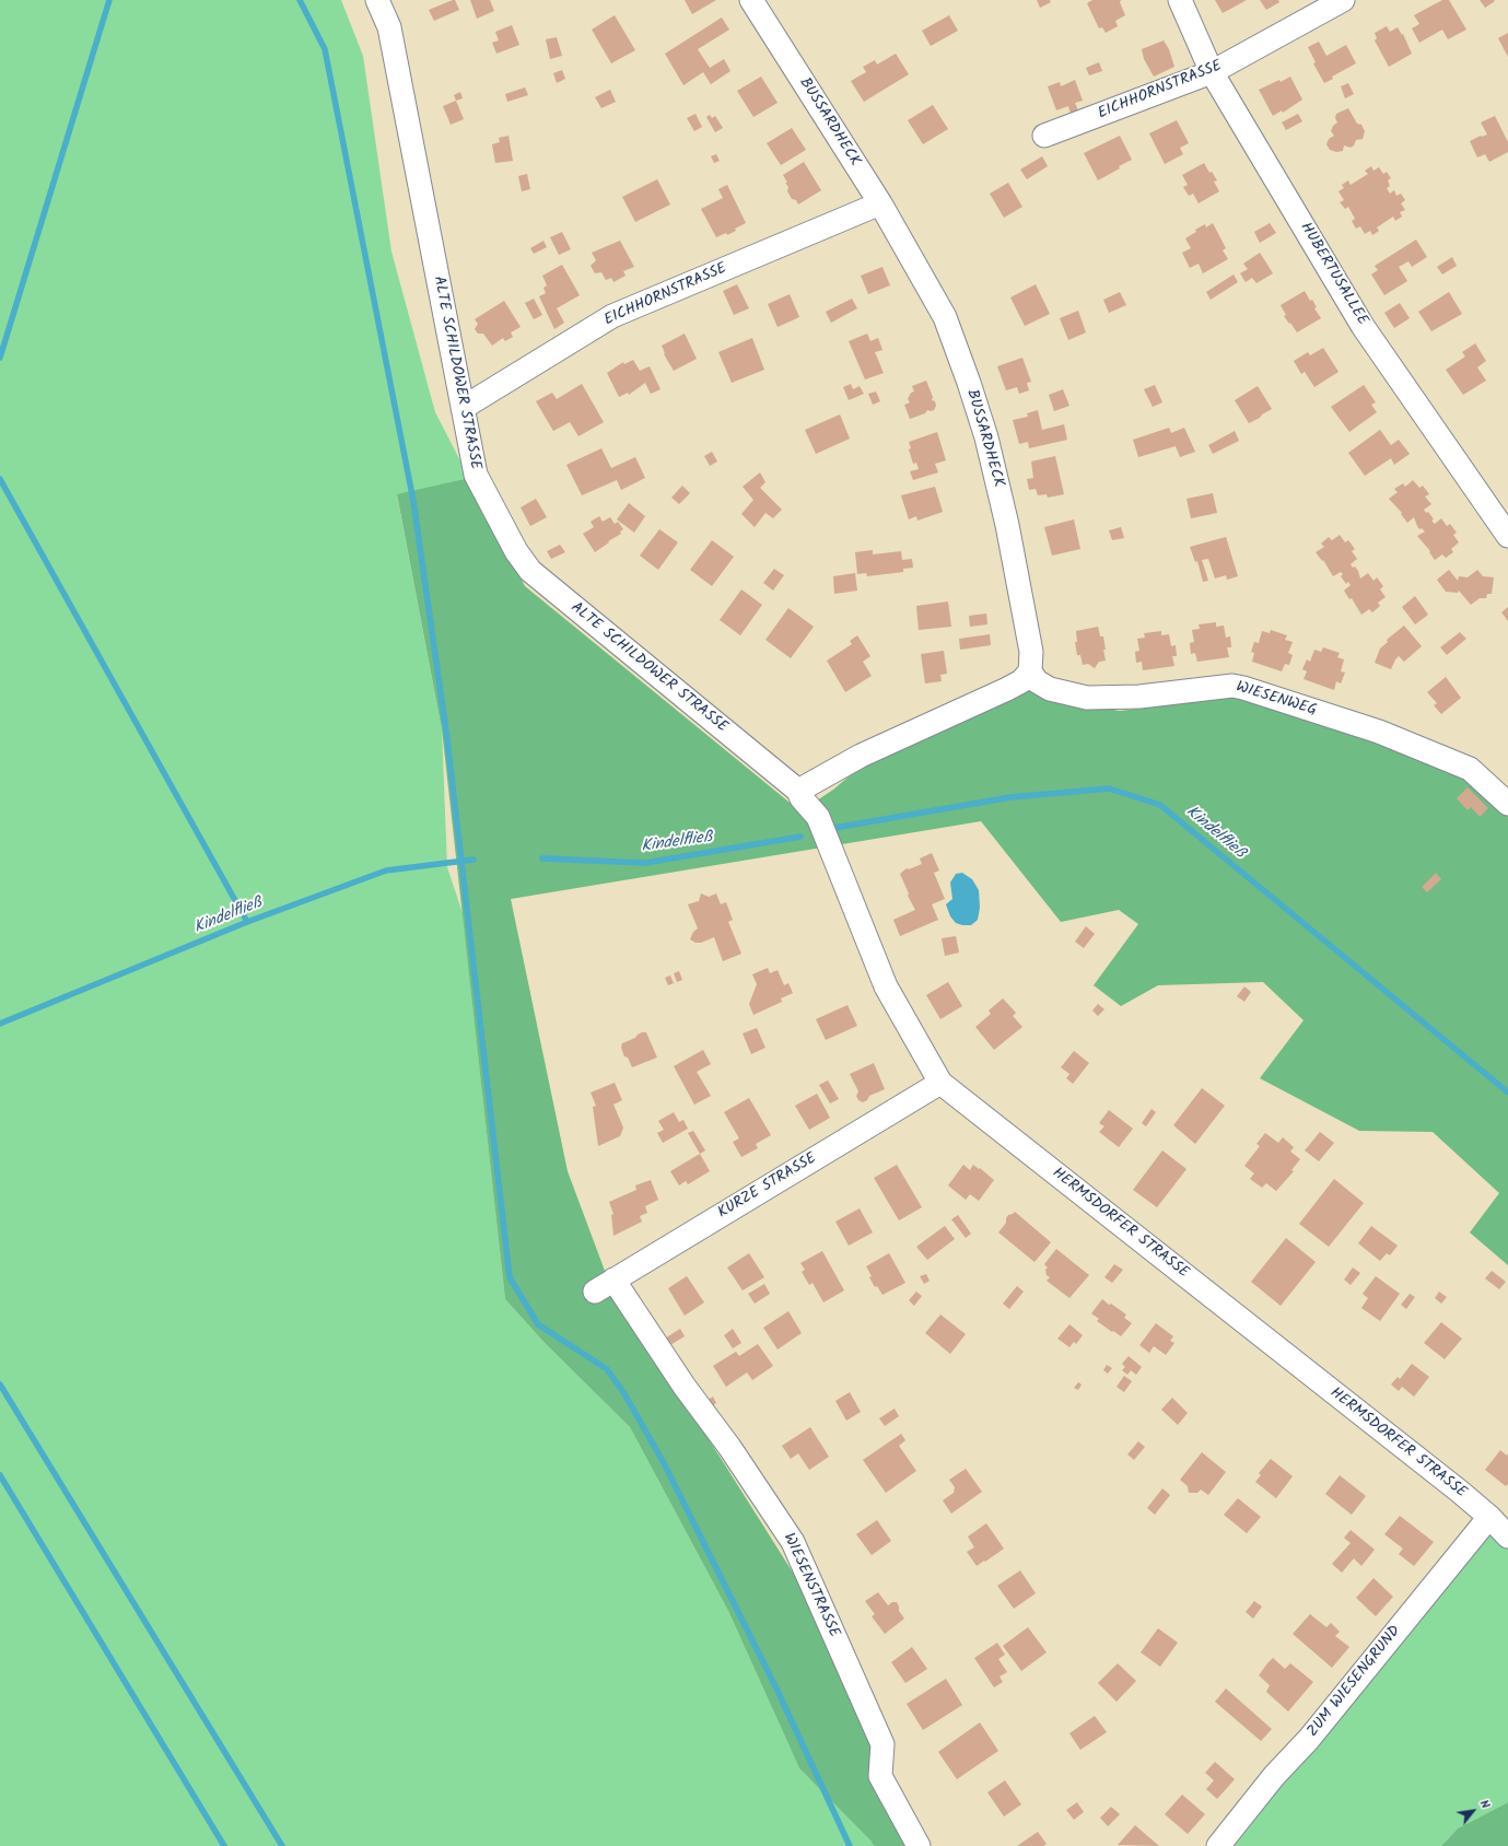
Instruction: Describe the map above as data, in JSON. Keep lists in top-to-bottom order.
{
  "streets": {
    "street": [
      "EICHHORNSTRASSE",
      "BUSSARDHECK",
      "HUBERTUSALLEE",
      "ALTE SCHILDOWER STRASSE",
      "WIESENWEG",
      "KURZE STRASSE",
      "HERMSDORFER STRASSE",
      "WIESENSTRASSE",
      "ZUM WIESENGRUND"
    ]
  },
  "crossings": [
    ["EICHHORNSTRASSE", "BUSSARDHECK"],
    ["EICHHORNSTRASSE", "HUBERTUSALLEE"],
    ["EICHHORNSTRASSE", "ALTE SCHILDOWER STRASSE"],
    ["BUSSARDHECK", "WIESENWEG"],
    ["ALTE SCHILDOWER STRASSE", "HERMSDORFER STRASSE"],
    ["KURZE STRASSE", "HERMSDORFER STRASSE"],
    ["KURZE STRASSE", "WIESENSTRASSE"],
    ["HERMSDORFER STRASSE", "ZUM WIESENGRUND"]
  ],
  "water": ["Kindelfließ"],
  "north": "top right"
}
